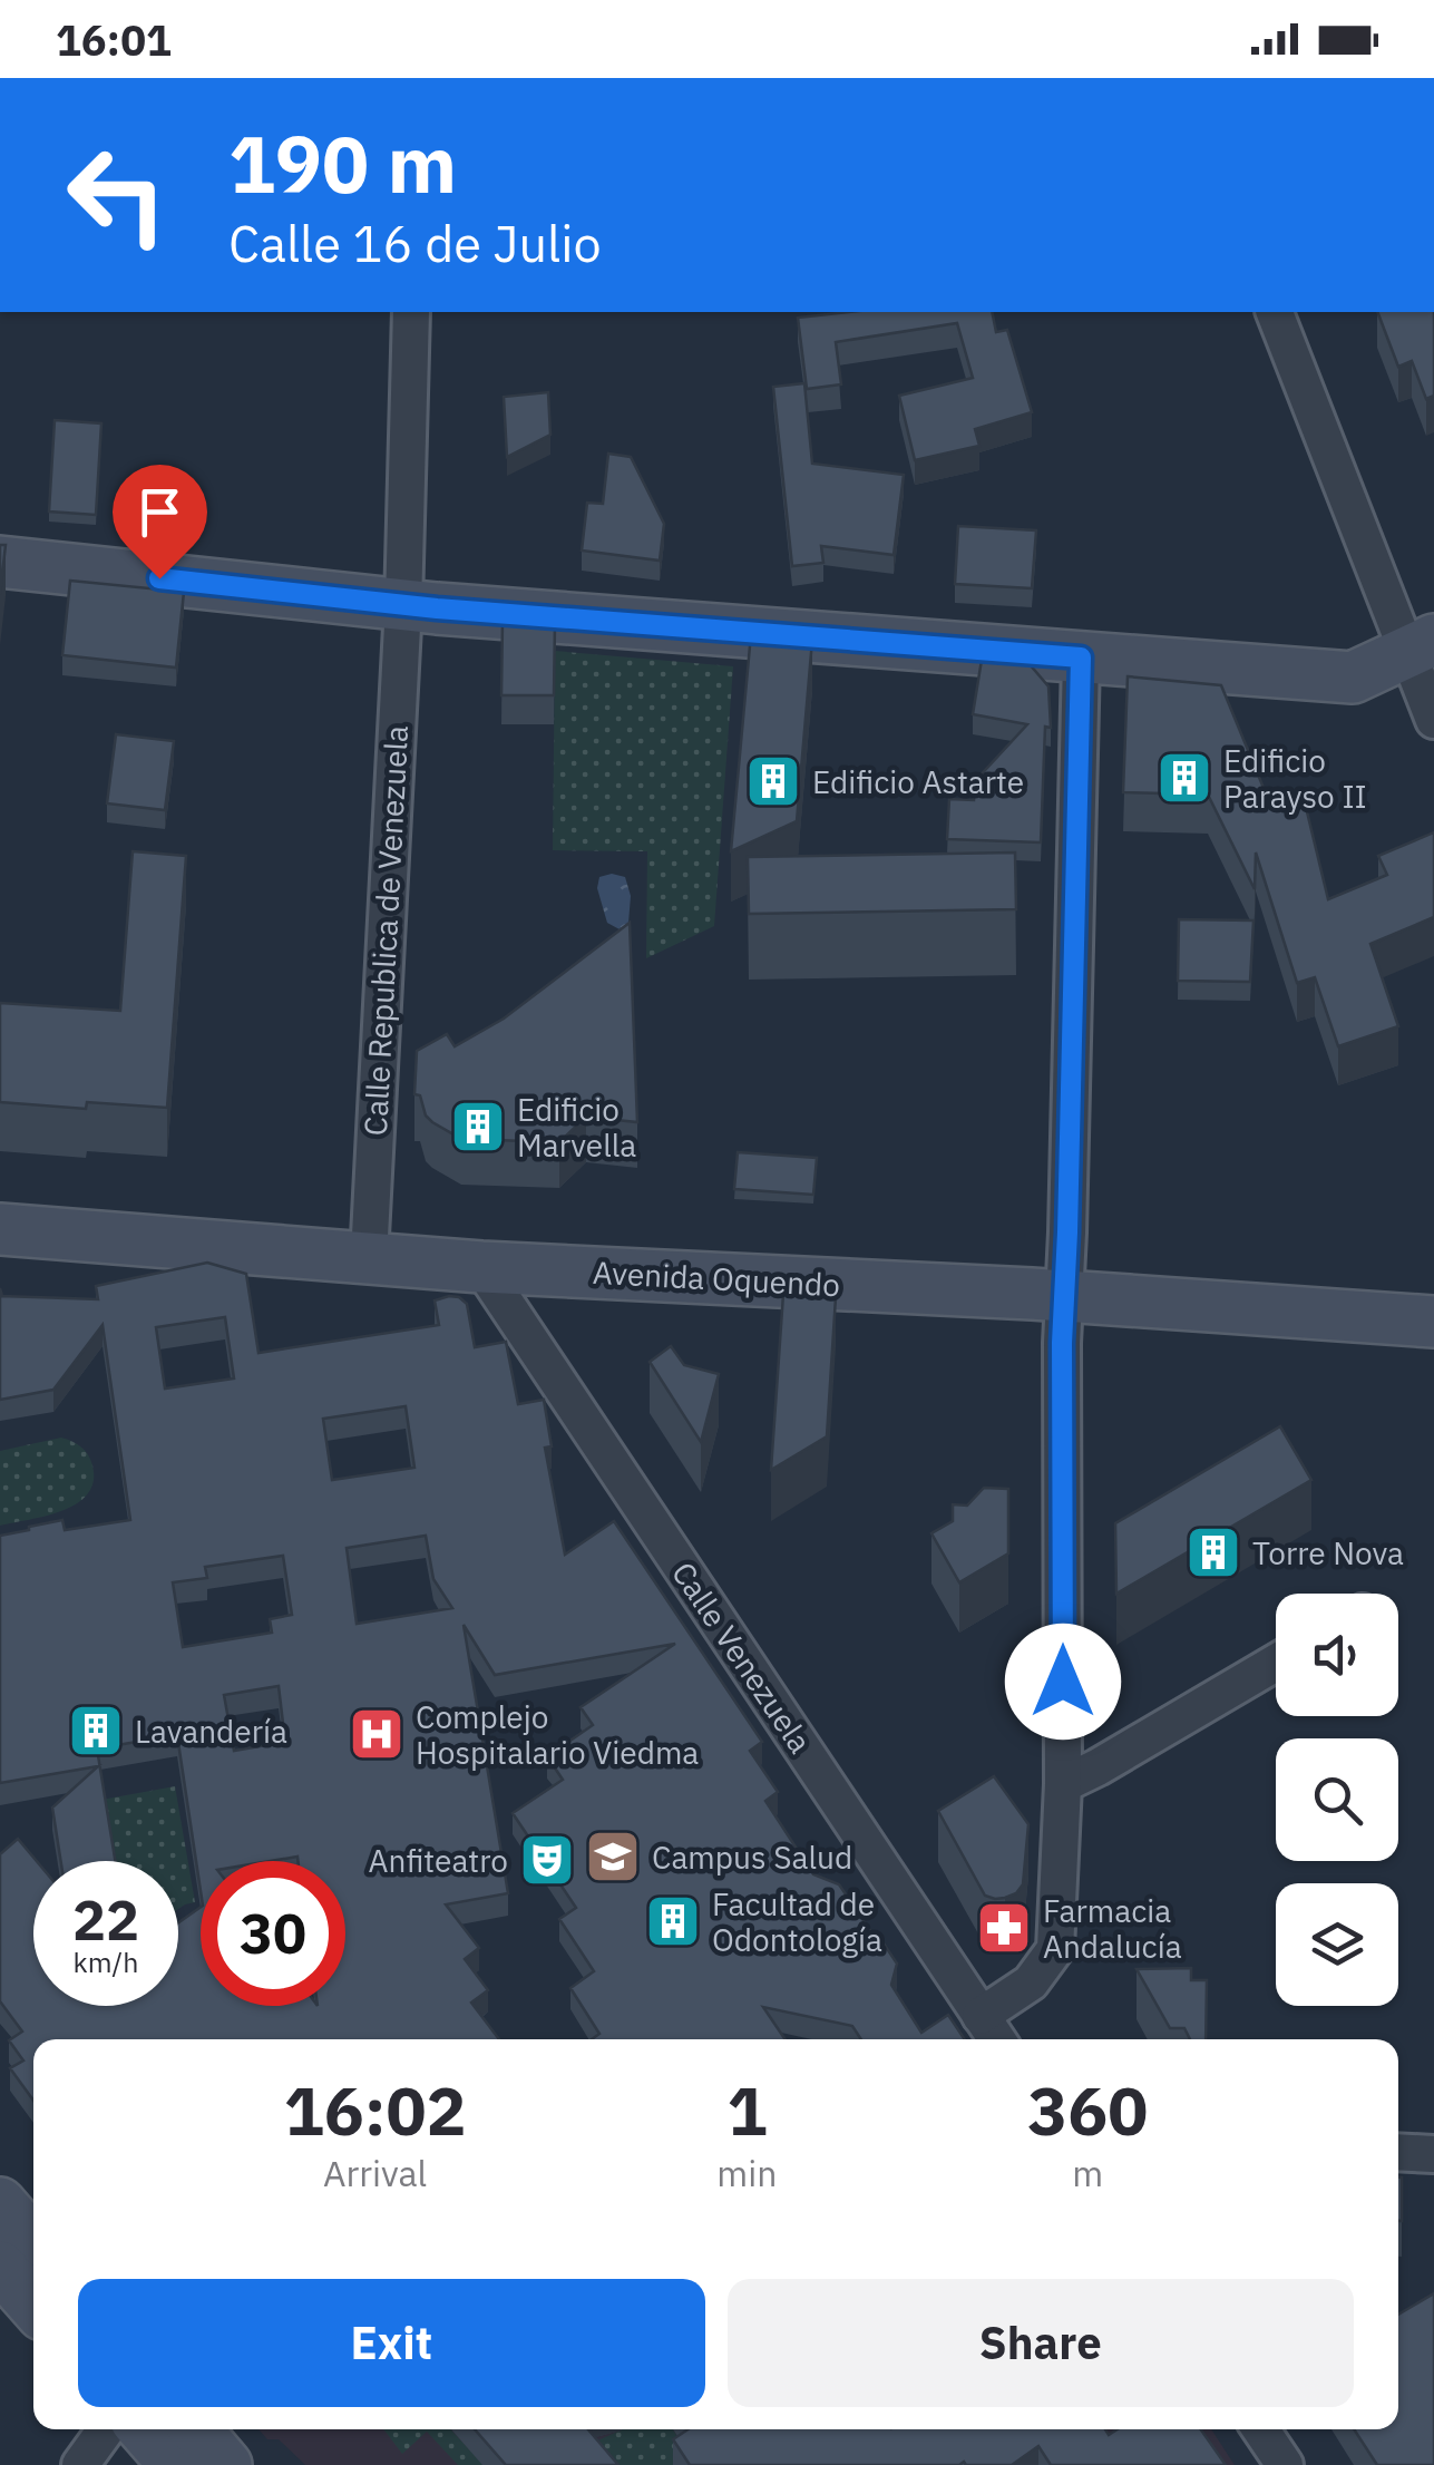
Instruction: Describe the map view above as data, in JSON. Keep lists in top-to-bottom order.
{
  "streets": {
    "main road": ["Avenida Oquendo"],
    "street": ["Calle Republica de Venezuela", "Calle Venezuela"]
  },
  "crossings": [
    ["Calle Republica de Venezuela", "Avenida Oquendo"],
    ["Avenida Oquendo", "Calle Venezuela"]
  ],
  "places": {
    "building": [
      "Edificio Parayso II",
      "Edificio Astarte",
      "Edificio Marvella",
      "Torre Nova",
      "Lavandería",
      "Facultad de Odontología"
    ],
    "hospital": ["Complejo Hospitalario Viedma"],
    "school or university": ["Campus Salud"],
    "theatre": ["Anfiteatro"],
    "pharmacy": ["Farmacia Andalucía"]
  },
  "page": {
    "status": "16:01",
    "turn": ["190 m", "Calle 16 de Julio"],
    "speed": "22 km/h",
    "limit": "30",
    "eta": [
      "16:02",
      "Arrival",
      "1",
      "min",
      "360",
      "m"
    ],
    "buttons": ["Exit", "Share"]
  }
}
